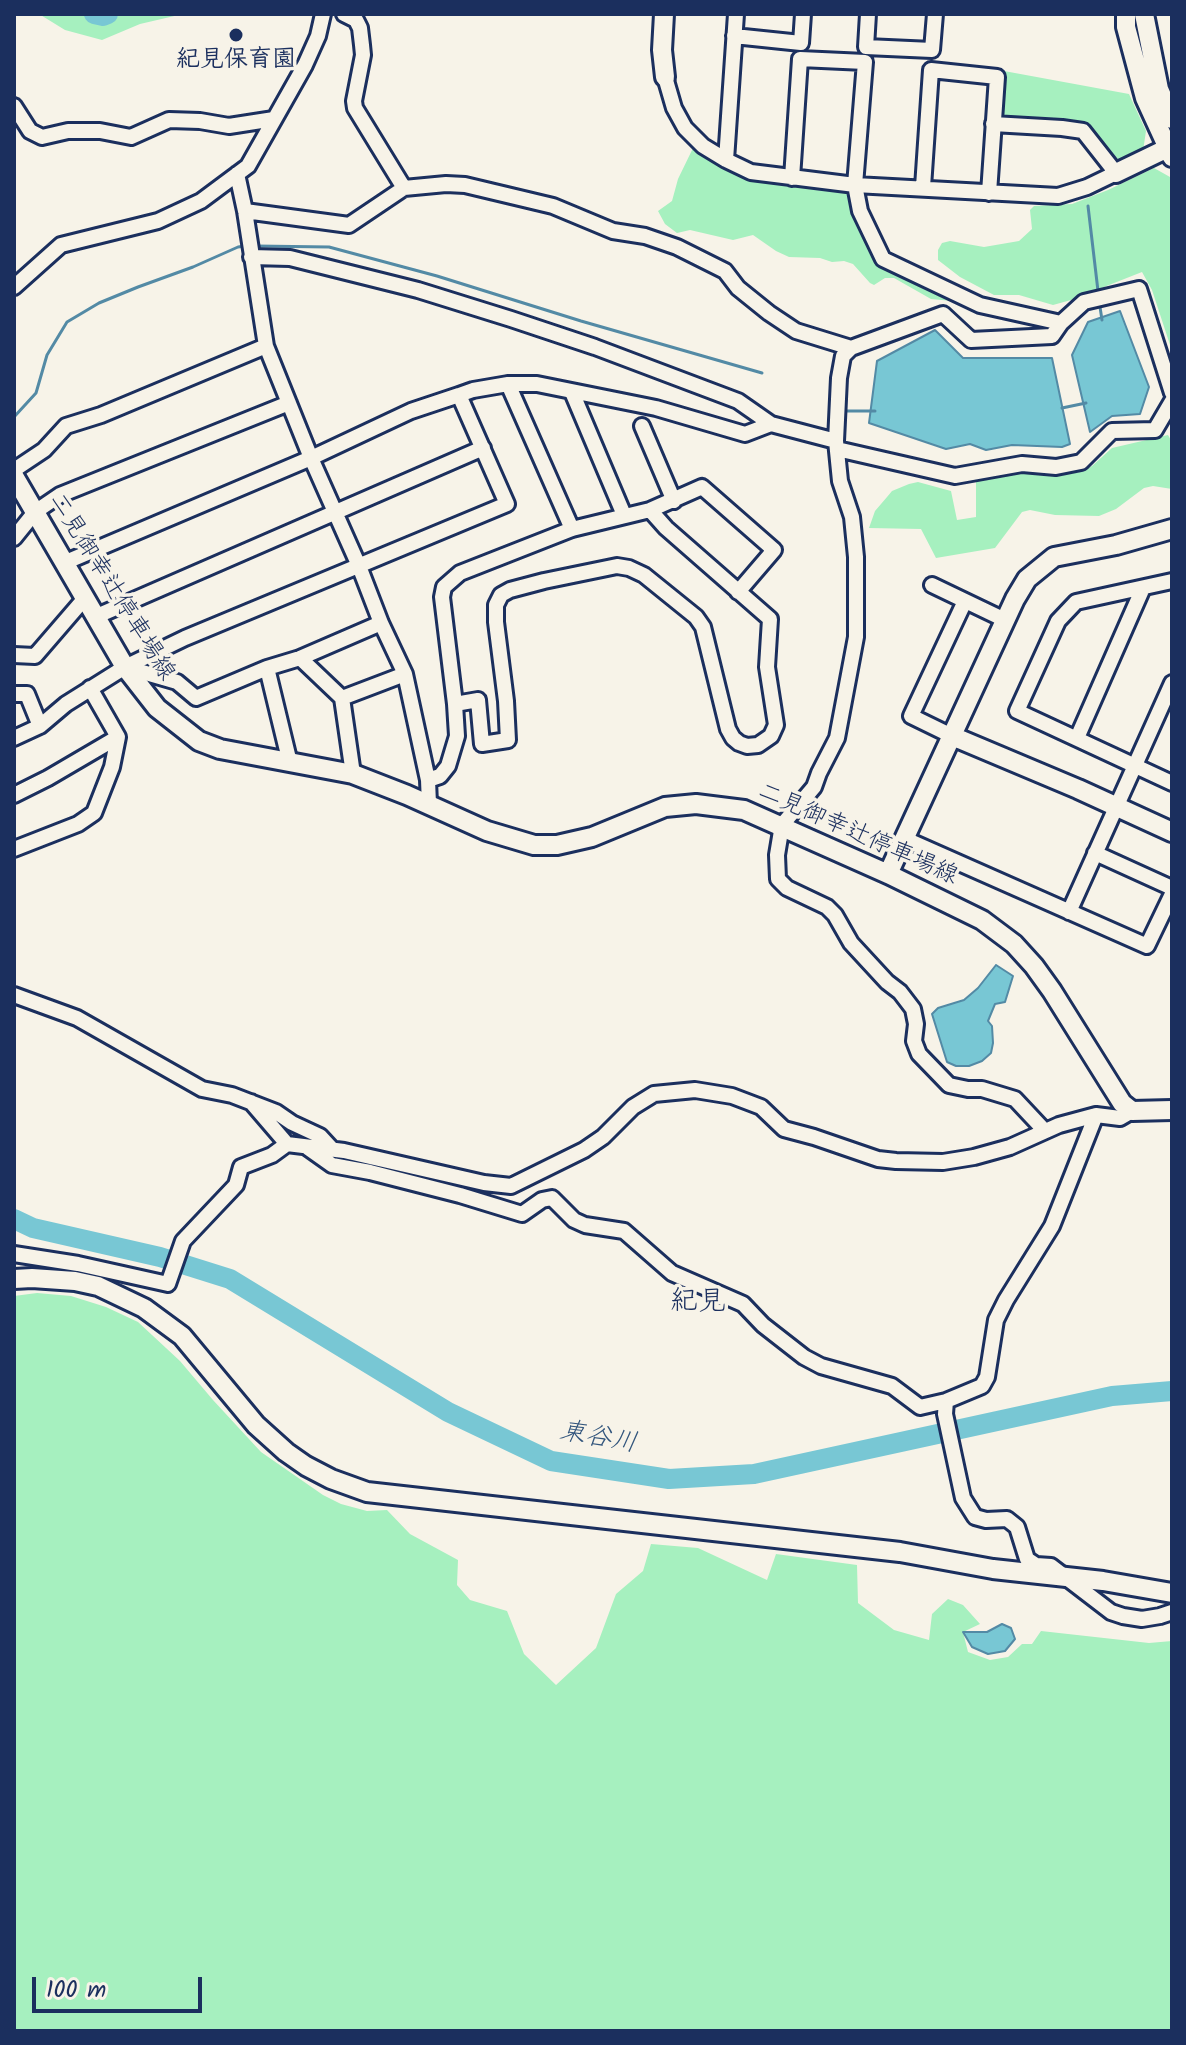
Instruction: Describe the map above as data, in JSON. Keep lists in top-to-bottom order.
{
  "streets": {
    "street": ["二見御幸辻停車場線"]
  },
  "districts": ["紀見"],
  "water": ["東谷川"],
  "places": ["紀見保育園"],
  "scale_bar": "100 m"
}
